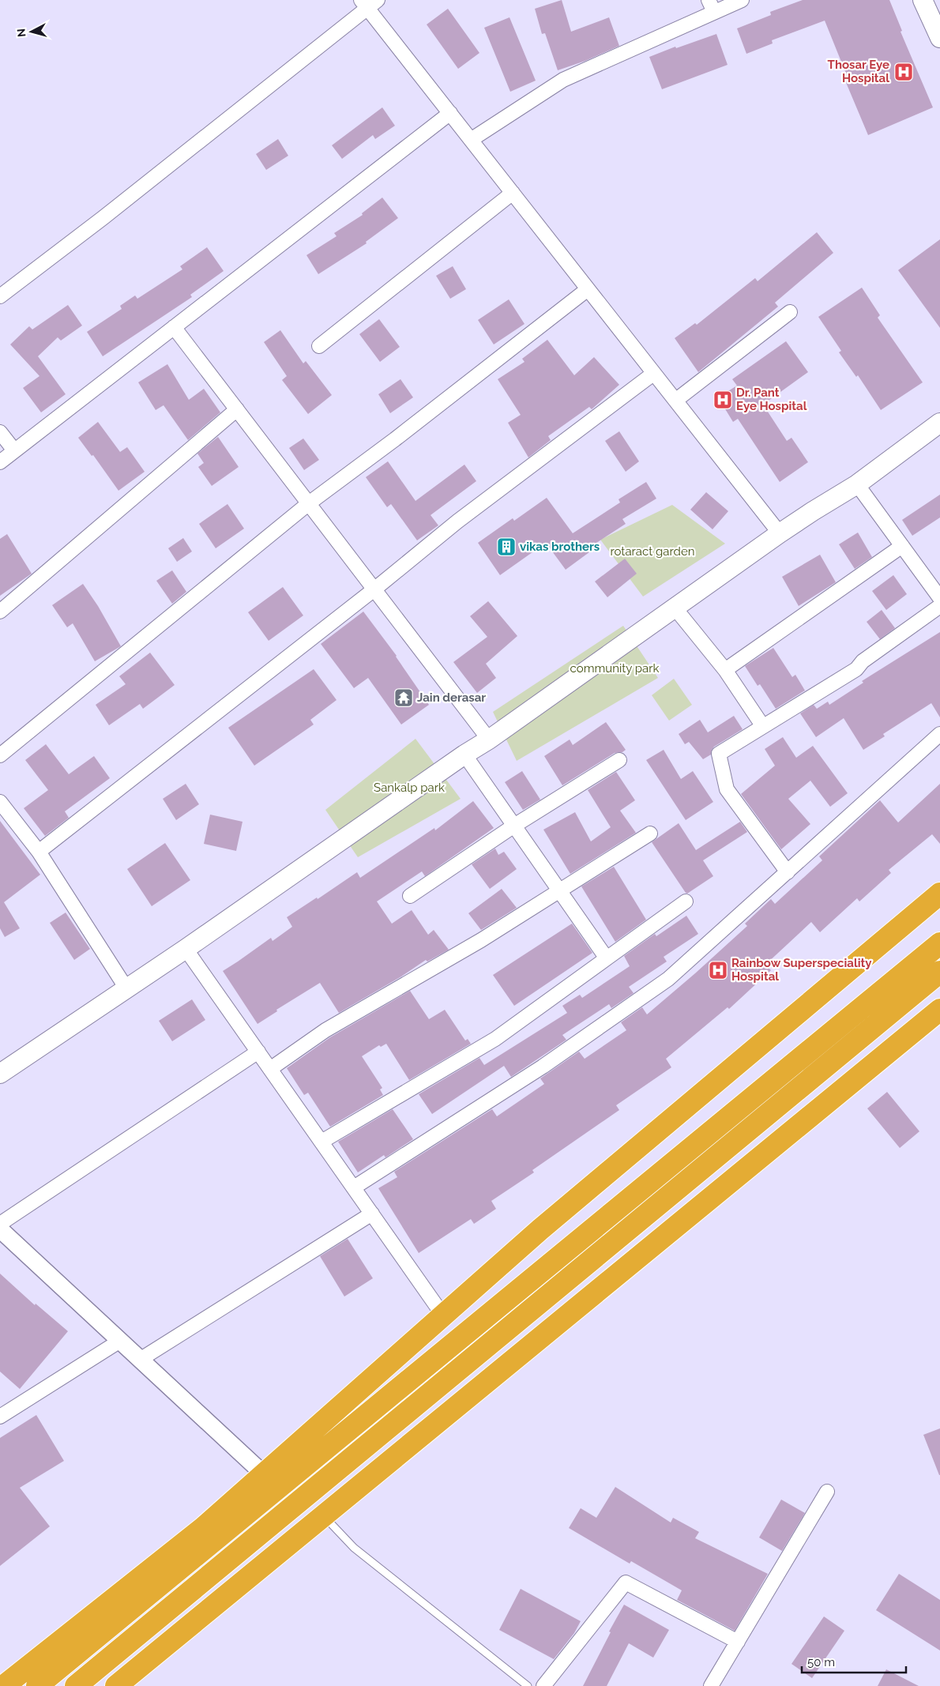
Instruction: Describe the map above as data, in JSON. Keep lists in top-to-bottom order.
{
  "parks": ["rotaract garden", "community park", "Sankalp park"],
  "places": {
    "hospital": ["Thosar Eye Hospital", "Dr. Pant Eye Hospital", "Rainbow Superspeciality Hospital"],
    "building": ["vikas brothers"],
    "temple": ["Jain derasar"]
  },
  "scale_bar": "50 m",
  "north": "left"
}
